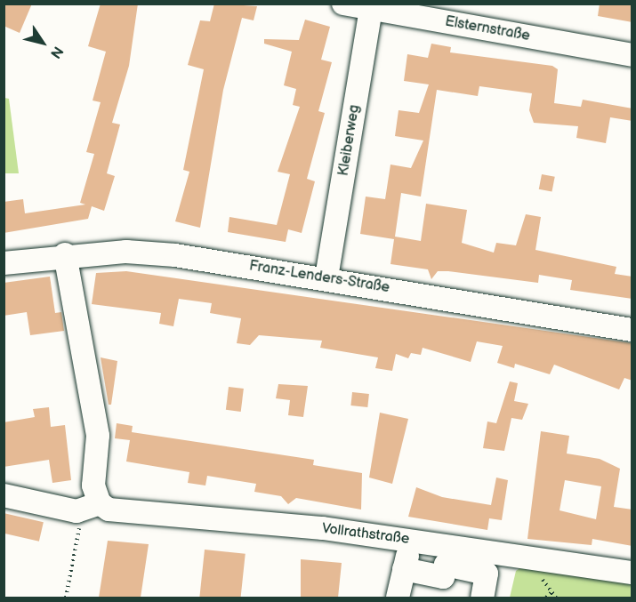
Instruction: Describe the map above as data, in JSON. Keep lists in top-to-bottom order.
{
  "streets": {
    "street": [
      "Elsternstraße",
      "Kleiberweg",
      "Franz-Lenders-Straße",
      "Vollrathstraße"
    ]
  },
  "crossings": [
    ["Elsternstraße", "Kleiberweg"],
    ["Kleiberweg", "Franz-Lenders-Straße"]
  ],
  "north": "bottom right"
}
